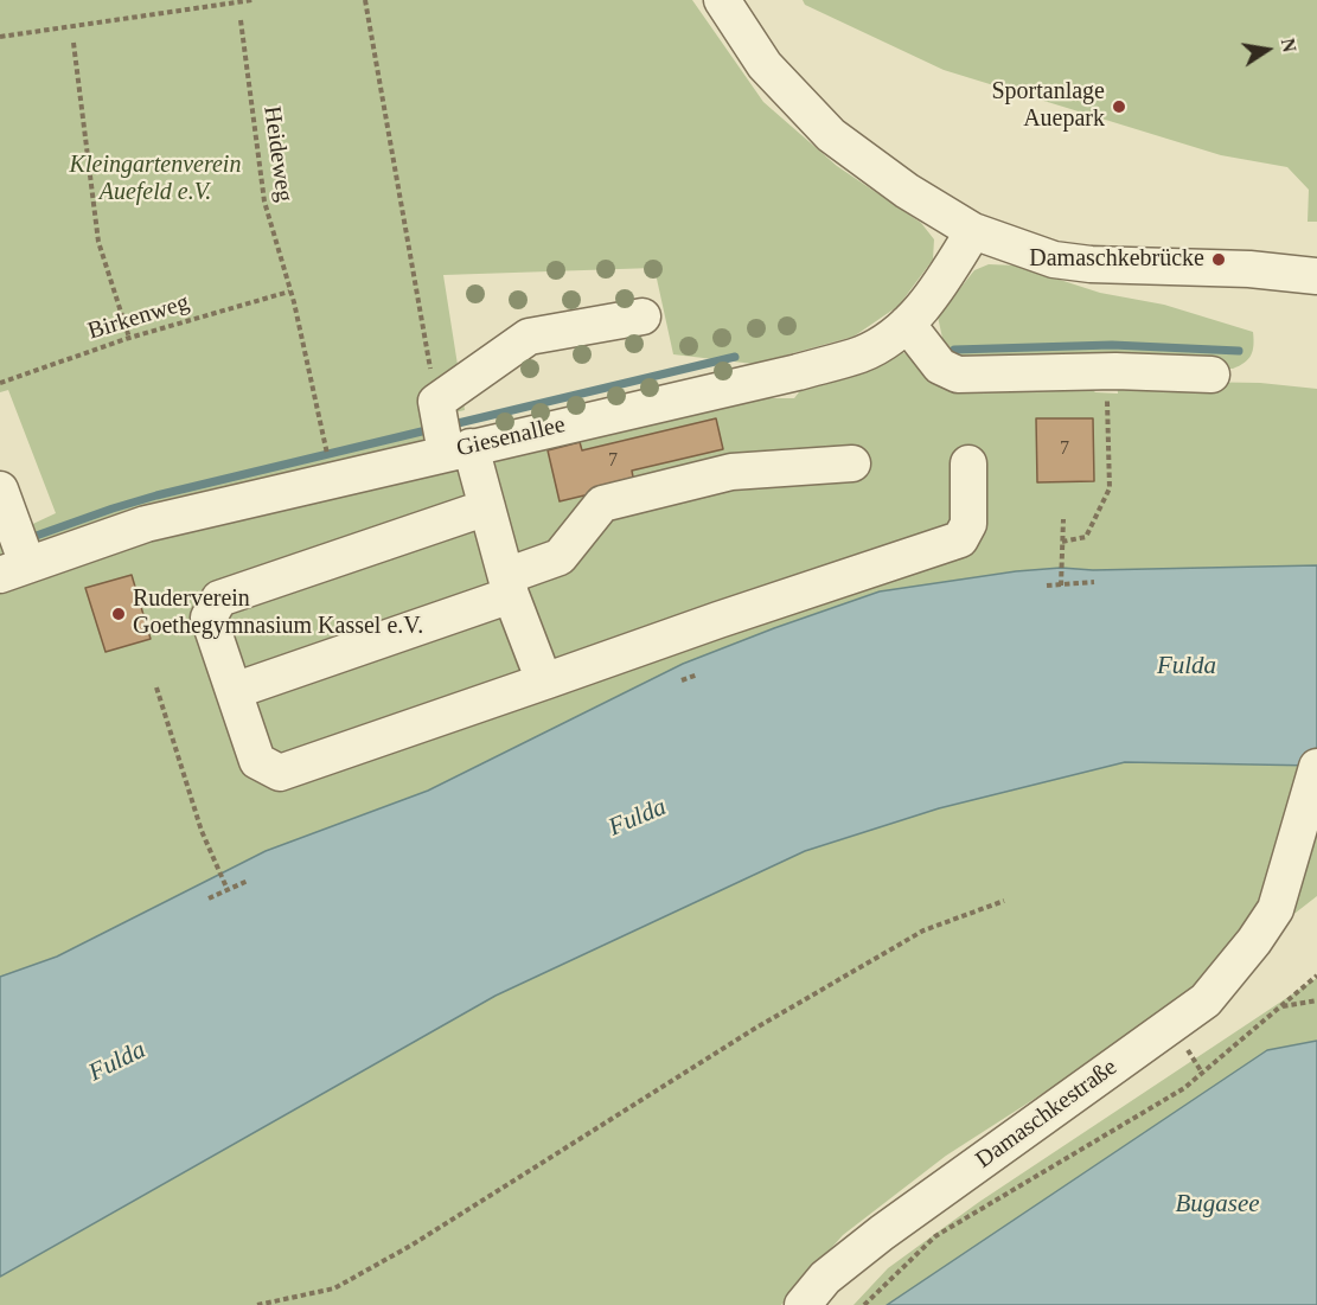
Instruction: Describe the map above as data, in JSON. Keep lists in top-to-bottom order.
{
  "streets": {
    "street": ["Giesenallee", "Damaschkestraße"],
    "path": ["Heideweg", "Birkenweg"]
  },
  "crossings": [
    ["Heideweg", "Birkenweg"]
  ],
  "water": ["Fulda", "Bugasee"],
  "parks": ["Kleingartenverein Auefeld e.V."],
  "places": ["Sportanlage Auepark", "Damaschkebrücke", "Ruderverein Goethegymnasium Kassel e.V."],
  "house_numbers": ["7", "7"],
  "north": "right"
}
